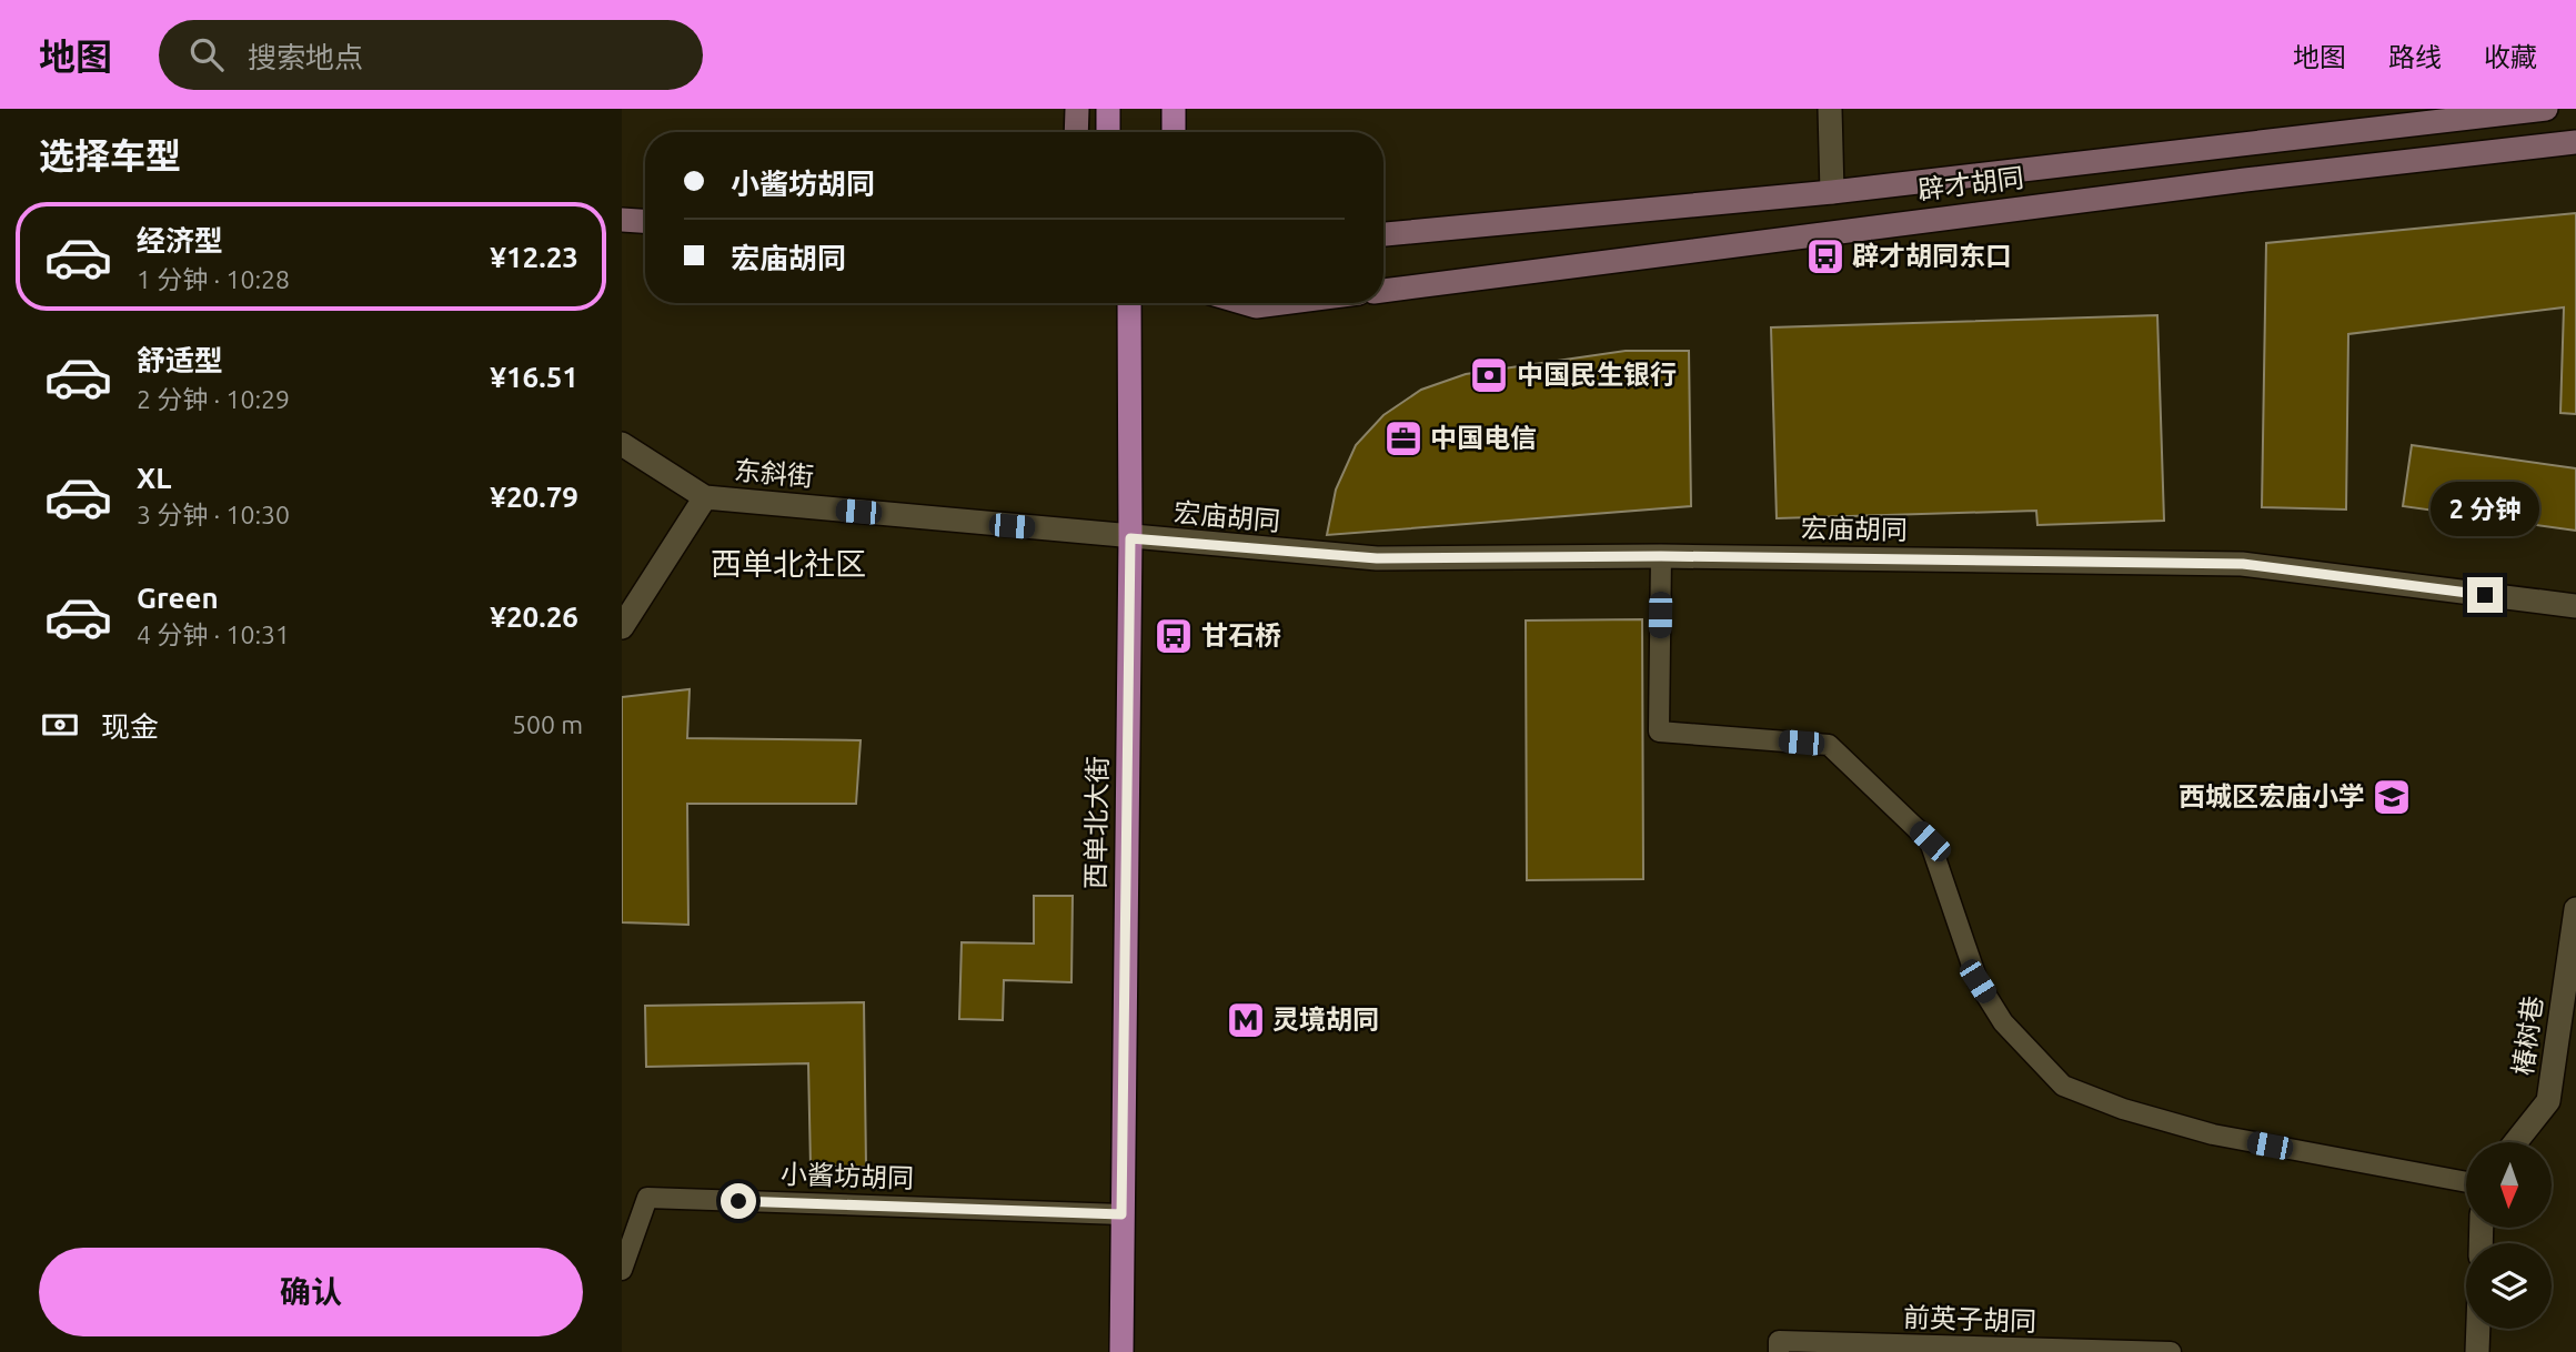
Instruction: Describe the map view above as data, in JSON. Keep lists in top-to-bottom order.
{
  "streets": {
    "main road": ["辟才胡同", "西单北大街"],
    "street": ["东斜街", "宏庙胡同", "椿树巷"],
    "lane": ["小酱坊胡同", "前英子胡同"]
  },
  "crossings": [
    ["东斜街", "宏庙胡同"],
    ["东斜街", "西单北大街"],
    ["宏庙胡同", "西单北大街"],
    ["西单北大街", "小酱坊胡同"]
  ],
  "districts": ["西单北社区"],
  "places": {
    "bus stop": ["辟才胡同东口", "甘石桥"],
    "bank": ["中国民生银行"],
    "office": ["中国电信"],
    "school or university": ["西城区宏庙小学"],
    "metro station": ["灵境胡同"]
  },
  "north": "bottom",
  "page": {
    "header": "地图",
    "search": "搜索地点",
    "nav": ["地图", "路线", "收藏"],
    "heading": "选择车型",
    "banner": ["小酱坊胡同", "宏庙胡同"],
    "list": [
      {
        "name": "经济型",
        "note": "1 分钟 · 10:28",
        "value": "¥12.23"
      },
      {
        "name": "舒适型",
        "note": "2 分钟 · 10:29",
        "value": "¥16.51"
      },
      {
        "name": "XL",
        "note": "3 分钟 · 10:30",
        "value": "¥20.79"
      },
      {
        "name": "Green",
        "note": "4 分钟 · 10:31",
        "value": "¥20.26"
      }
    ],
    "bubble": "2 分钟",
    "pay": ["现金", "500 m"],
    "buttons": "确认"
  }
}
